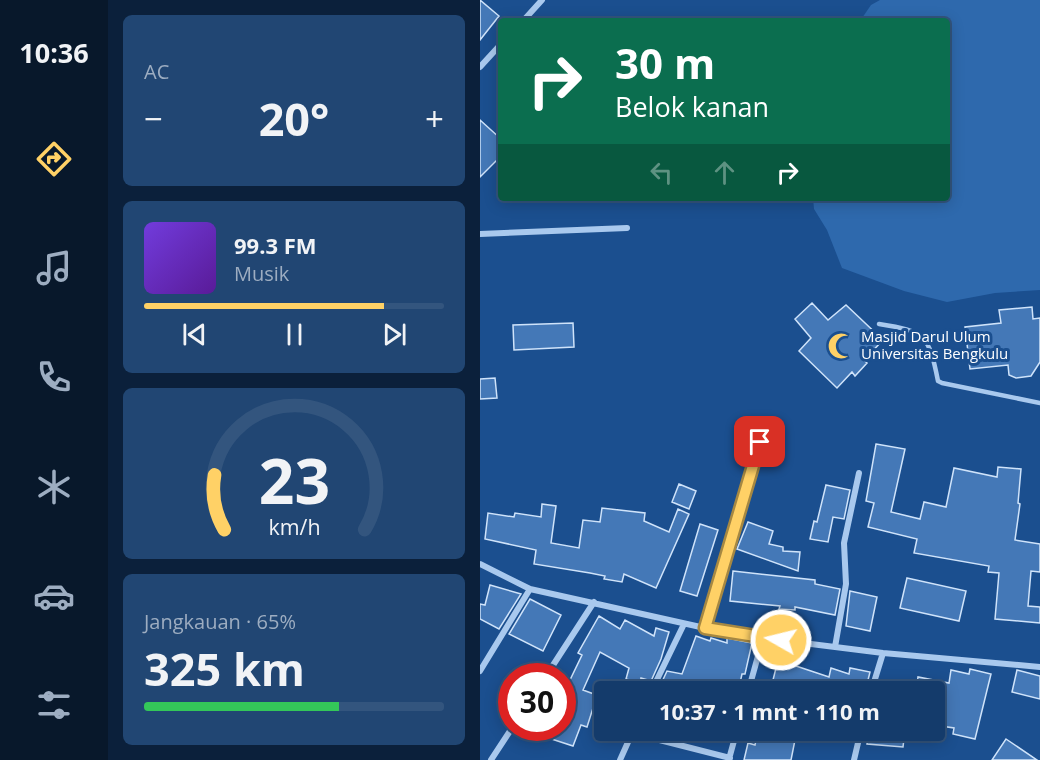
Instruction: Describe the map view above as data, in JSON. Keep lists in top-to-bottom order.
{
  "places": {
    "mosque": ["Masjid Darul Ulum Universitas Bengkulu"]
  },
  "page": {
    "tabs": "10:36",
    "tile": [
      "AC",
      ["Jangkauan · 65%", "325 km"]
    ],
    "turn": ["30 m", "Belok kanan"],
    "heat": ["−", "20°", "+"],
    "song": ["99.3 FM", "Musik"],
    "limit": "30",
    "trip": "10:37 · 1 mnt · 110 m",
    "gauge": ["23", "km/h"]
  }
}
